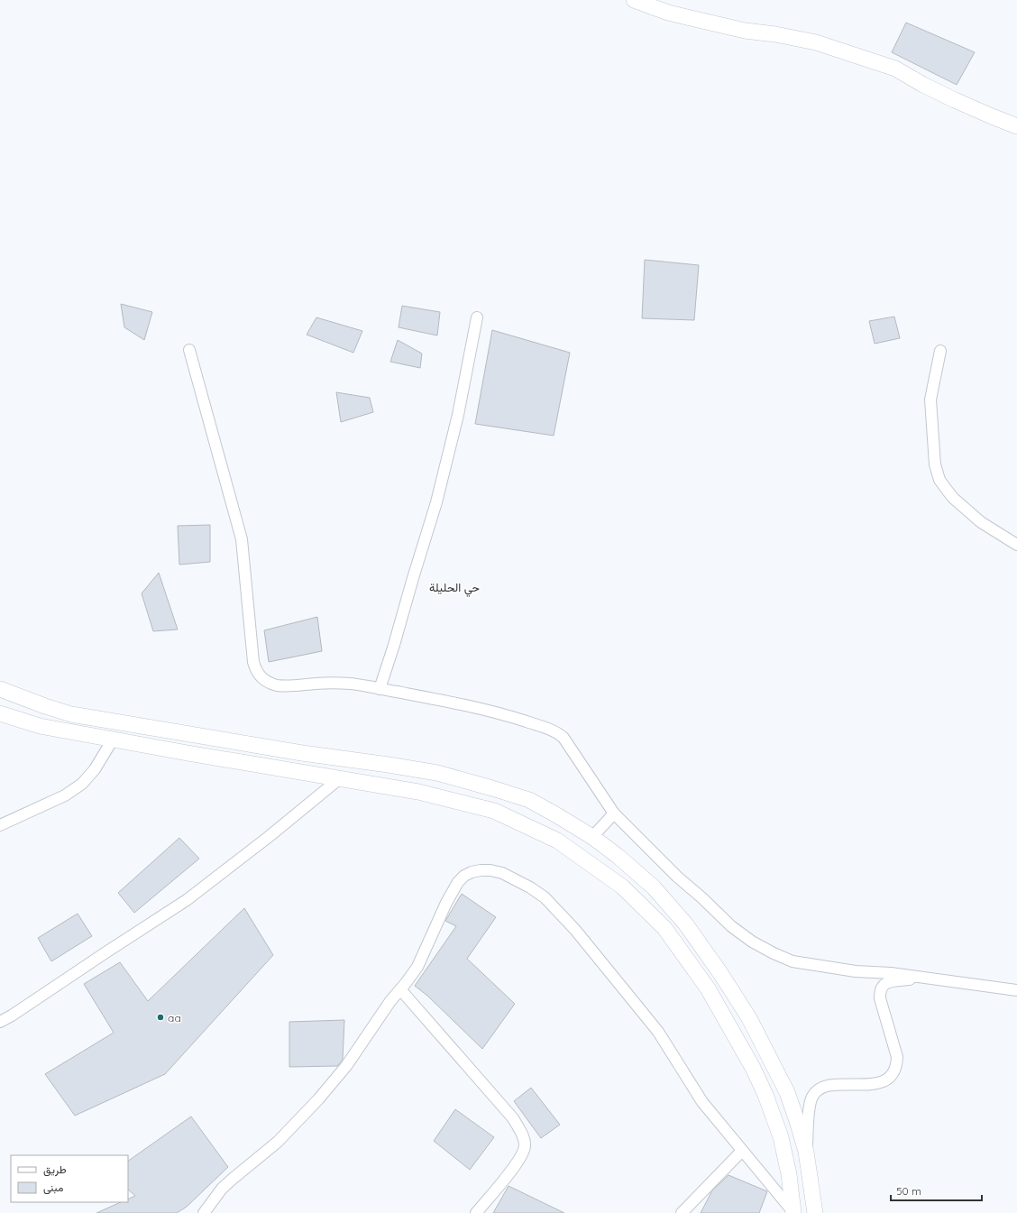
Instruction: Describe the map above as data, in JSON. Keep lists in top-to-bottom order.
{
  "districts": ["حي الحليلة"],
  "places": ["aa"],
  "legend": ["طريق", "مبنى"],
  "scale_bar": "50 m"
}
